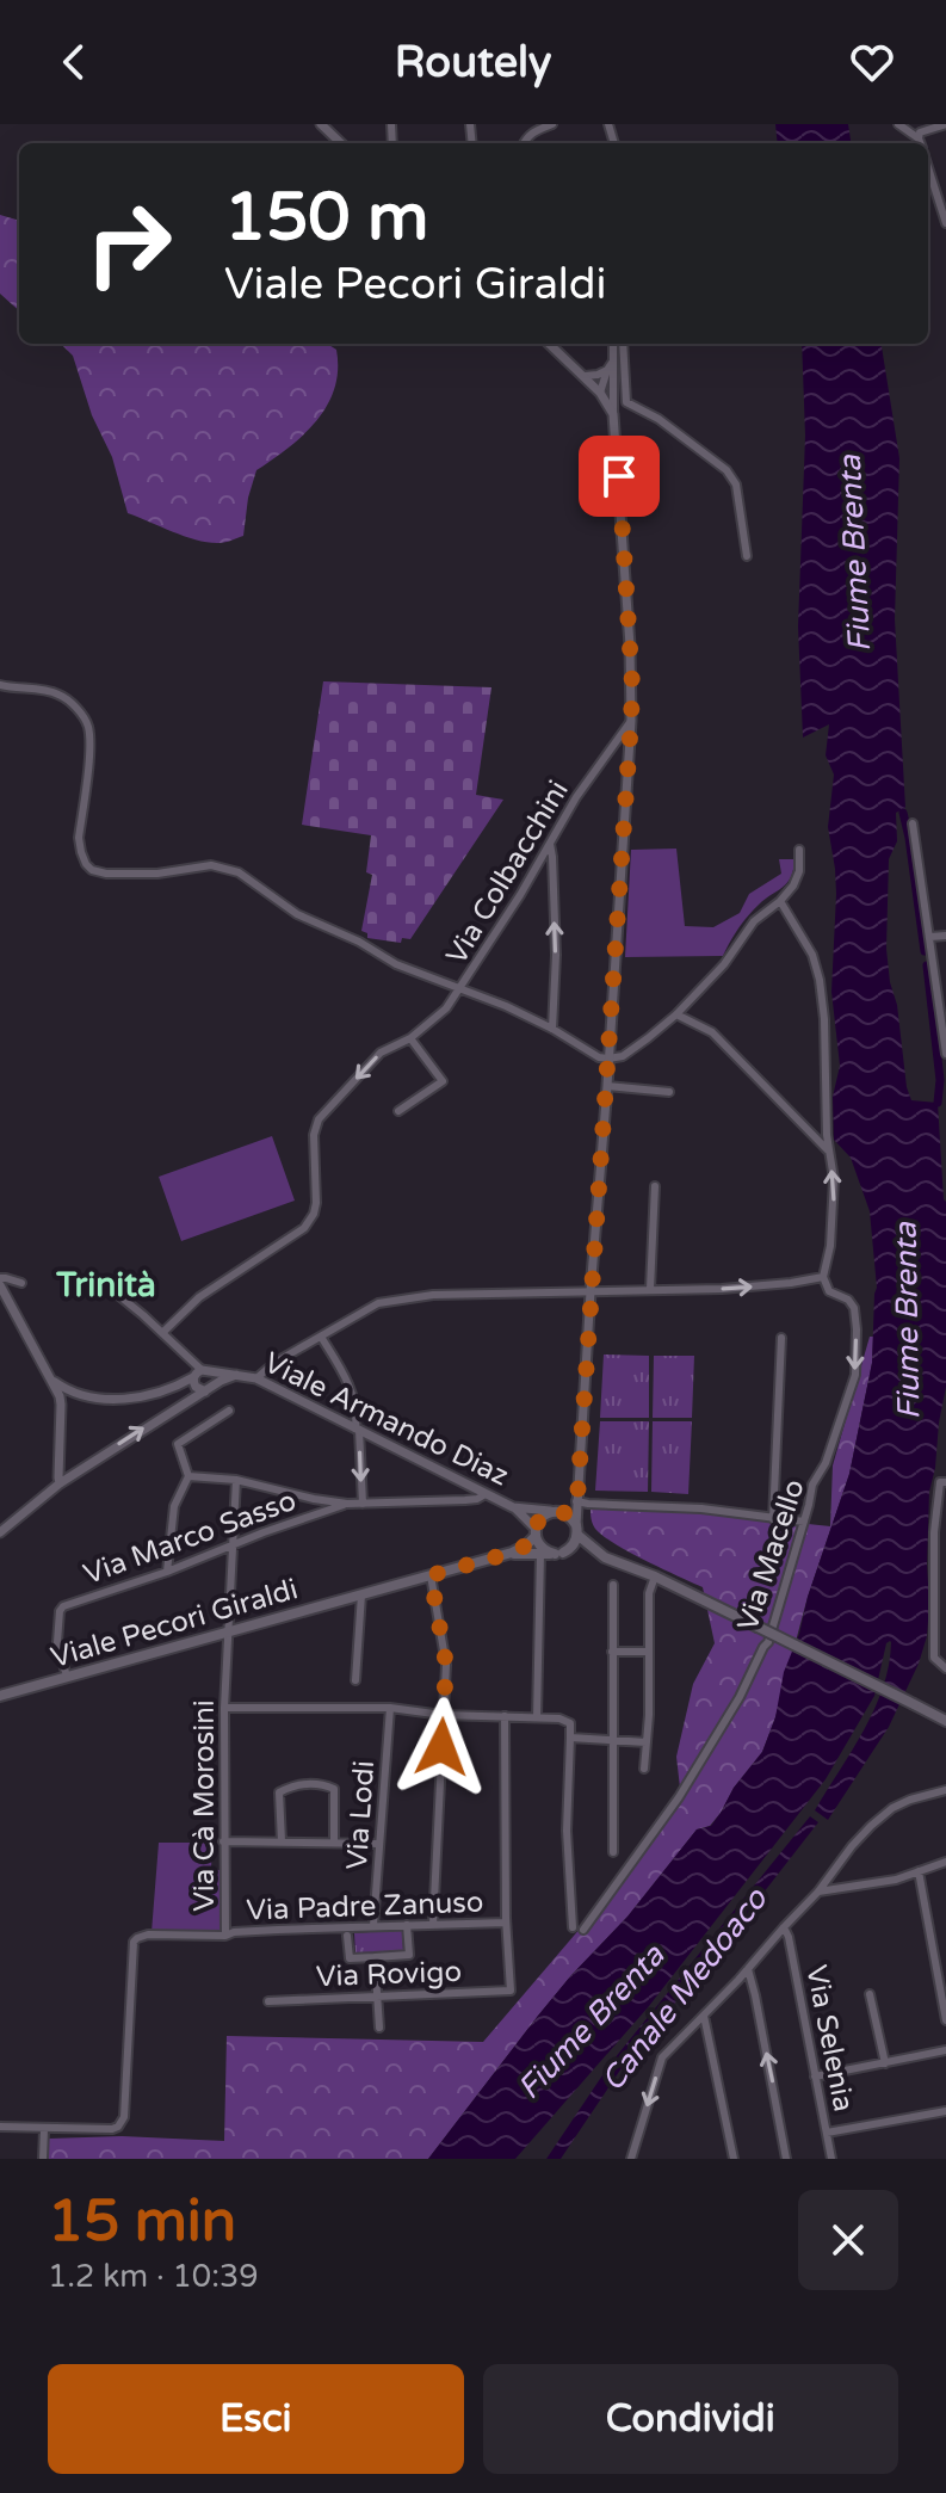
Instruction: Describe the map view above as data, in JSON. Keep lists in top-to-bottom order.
{
  "streets": {
    "main road": ["Viale Armando Diaz", "Viale Pecori Giraldi"],
    "street": [
      "Via Colbacchini",
      "Via Marco Sasso",
      "Via Macello",
      "Via Cà Morosini",
      "Via Lodi",
      "Via Padre Zanuso",
      "Via Rovigo",
      "Via Selenia"
    ]
  },
  "crossings": [
    ["Viale Armando Diaz", "Viale Pecori Giraldi"],
    ["Via Marco Sasso", "Viale Pecori Giraldi"],
    ["Via Marco Sasso", "Via Cà Morosini"],
    ["Viale Pecori Giraldi", "Via Cà Morosini"],
    ["Via Cà Morosini", "Via Padre Zanuso"],
    ["Via Lodi", "Via Padre Zanuso"],
    ["Via Padre Zanuso", "Via Rovigo"]
  ],
  "one_way": ["Via Colbacchini"],
  "districts": ["Trinità"],
  "water": ["Fiume Brenta", "Canale Medoaco"],
  "page": {
    "header": "Routely",
    "turn": ["150 m", "Viale Pecori Giraldi"],
    "heading": ["15 min", "1.2 km · 10:39"],
    "buttons": ["Esci", "Condividi"]
  }
}
